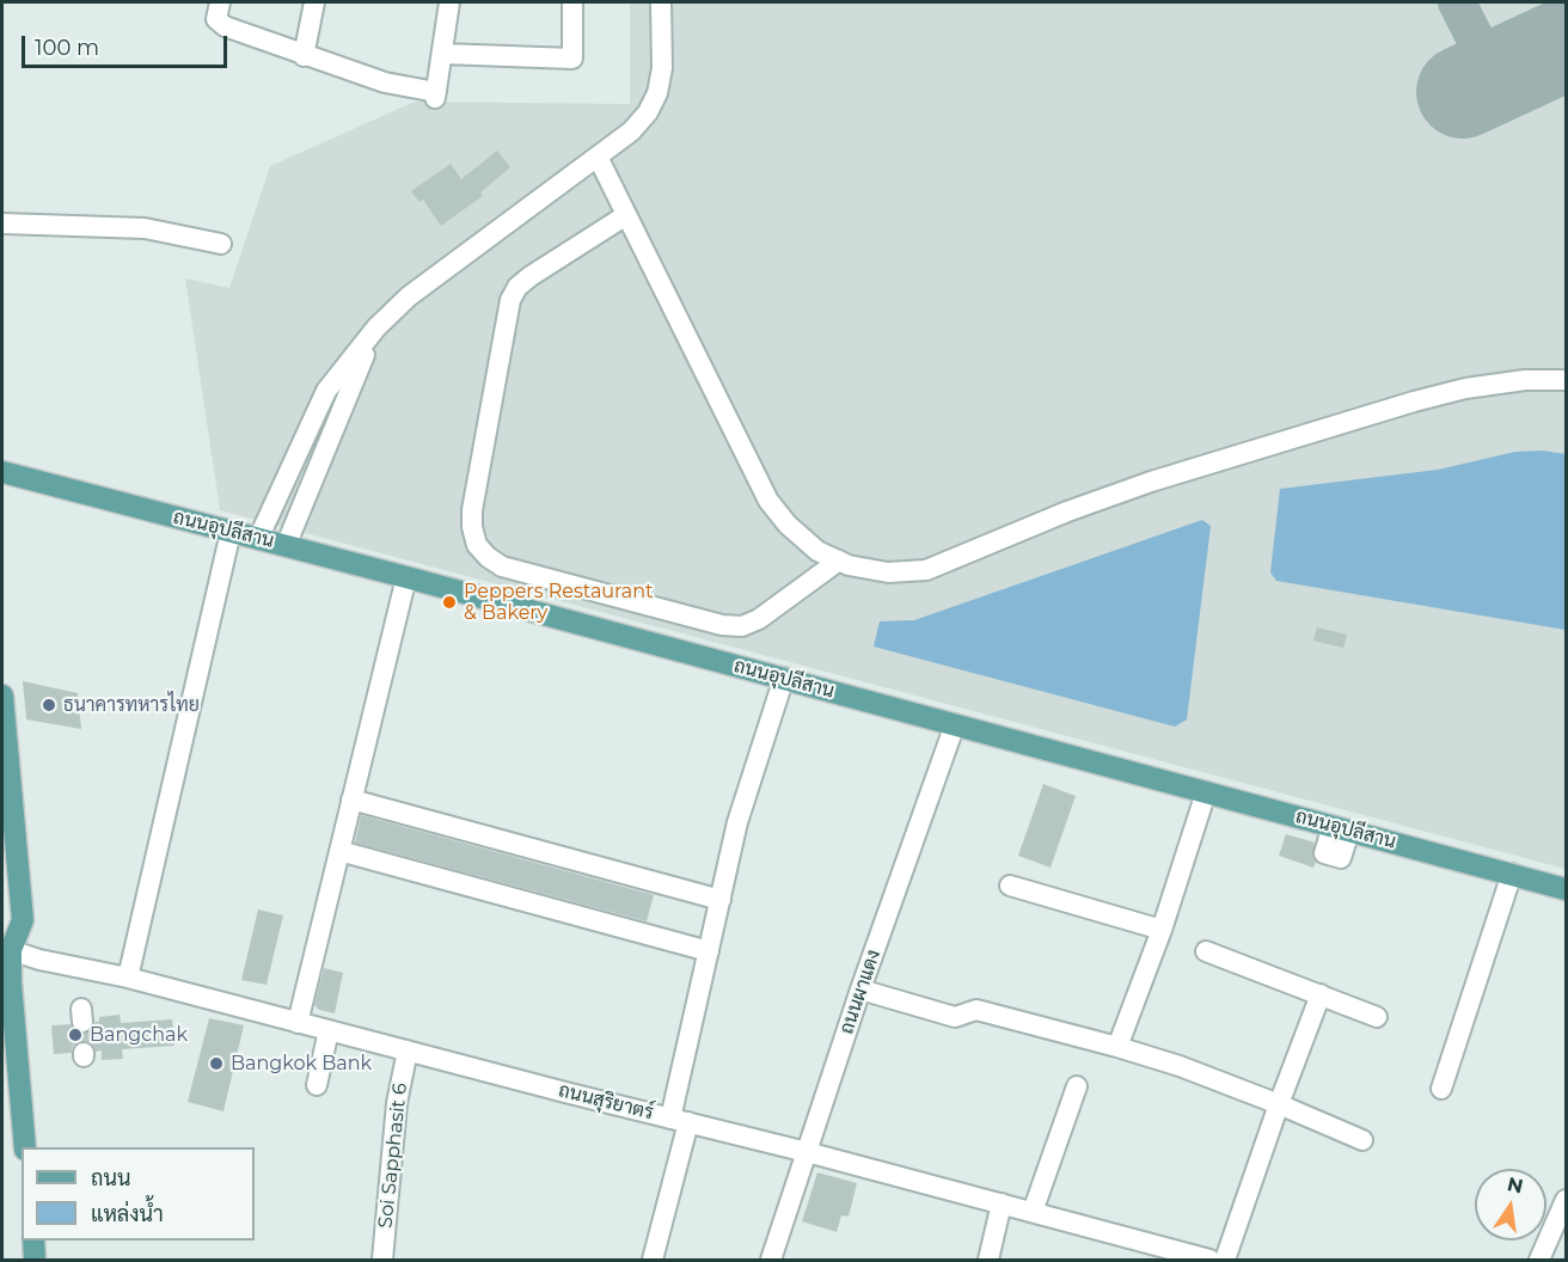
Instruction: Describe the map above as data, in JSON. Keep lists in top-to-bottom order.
{
  "streets": {
    "main road": ["ถนนอุปลีสาน"],
    "street": ["ถนนผาแดง", "ถนนสุริยาตร์", "Soi Sapphasit 6"]
  },
  "crossings": [
    ["ถนนอุปลีสาน", "ถนนผาแดง"],
    ["ถนนผาแดง", "ถนนสุริยาตร์"],
    ["ถนนสุริยาตร์", "Soi Sapphasit 6"]
  ],
  "places": [
    "Peppers Restaurant & Bakery",
    "ธนาคารทหารไทย",
    "Bangchak",
    "Bangkok Bank"
  ],
  "legend": ["ถนน", "แหล่งน้ำ"],
  "scale_bar": "100 m",
  "north": "top"
}
